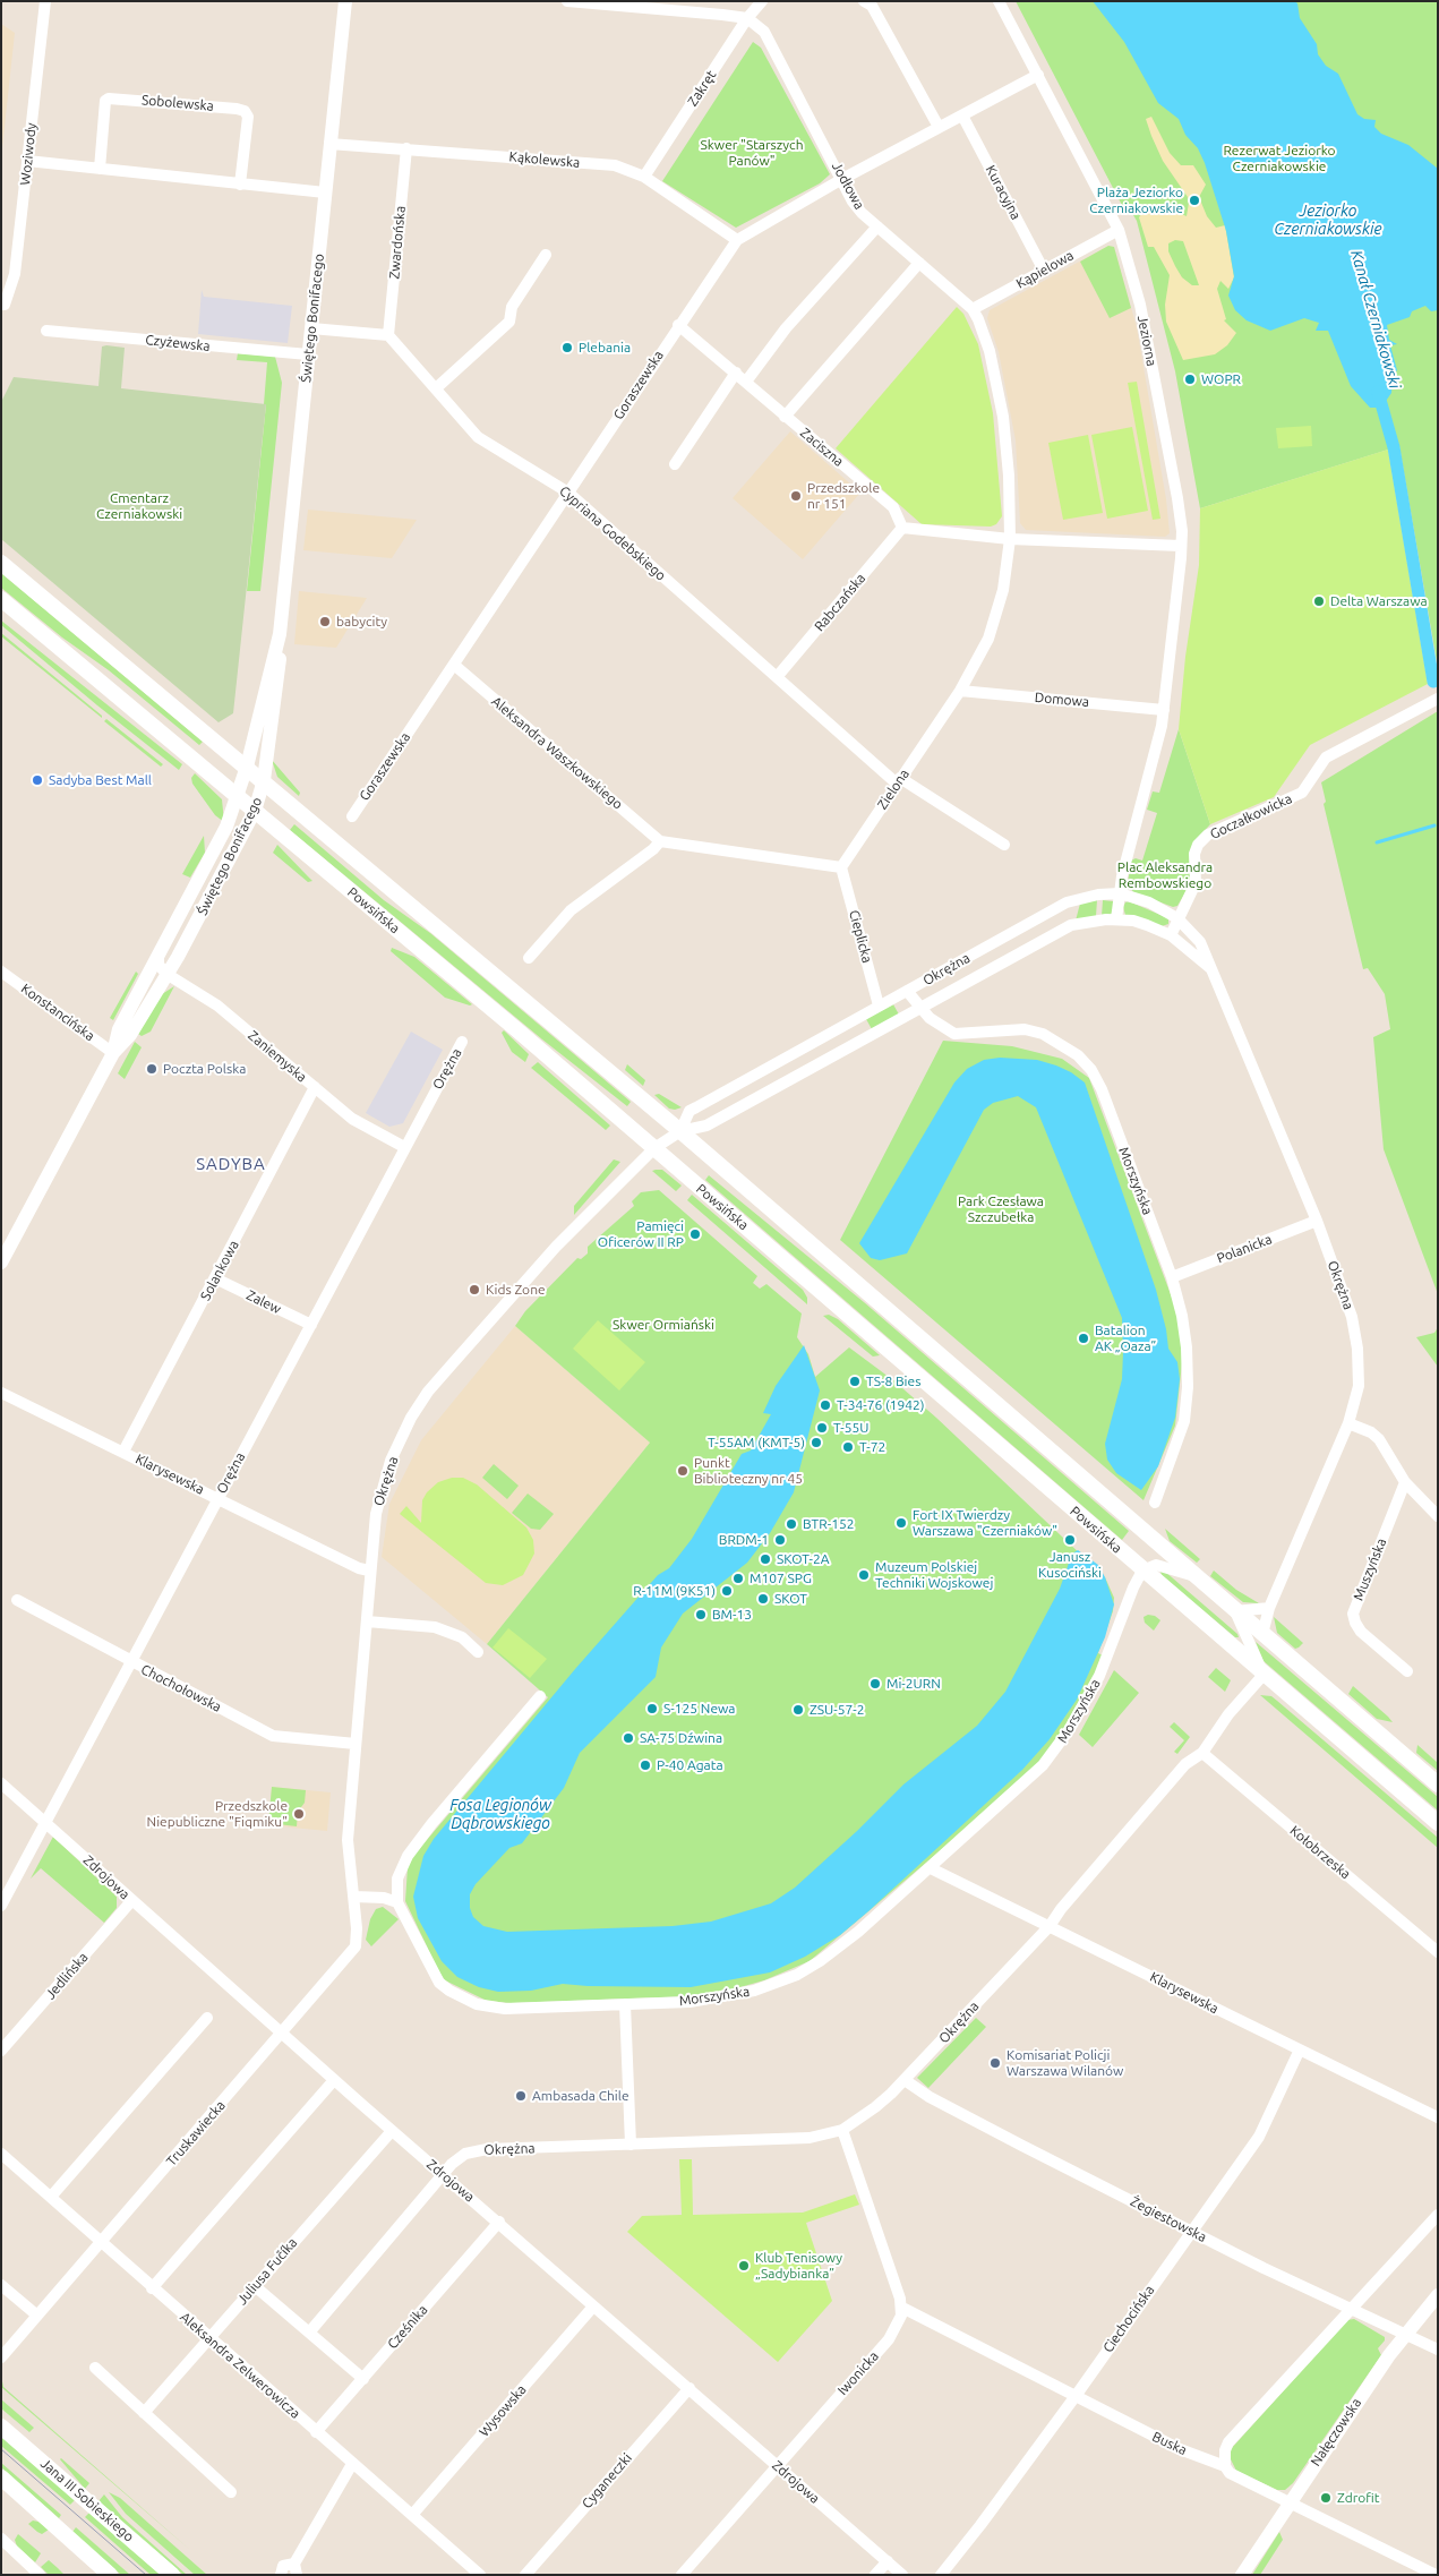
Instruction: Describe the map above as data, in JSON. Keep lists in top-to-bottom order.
{
  "streets": {
    "main road": ["Powsińska", "Jana III Sobieskiego"],
    "street": [
      "Zakręt",
      "Sobolewska",
      "Woziwody",
      "Kąkolewska",
      "Jodłowa",
      "Kuracyjna",
      "Zwardońska",
      "Kąpielowa",
      "Świętego Bonifacego",
      "Jeziorna",
      "Czyżewska",
      "Goraszewska",
      "Zaciszna",
      "Cypriana Godebskiego",
      "Rabczańska",
      "Domowa",
      "Aleksandra Waszkowskiego",
      "Zielona",
      "Goczałkowicka",
      "Cieplicka",
      "Okrężna",
      "Konstancińska",
      "Zaniemyska",
      "Orężna",
      "Morszyńska",
      "Polanicka",
      "Solankowa",
      "Zalew",
      "Klarysewska",
      "Muszyńska",
      "Chochołowska",
      "Kołobrzeska",
      "Zdrojowa",
      "Jedlińska",
      "Truskawiecka",
      "Żegiestowska",
      "Juliusa Fučíka",
      "Ciechocińska",
      "Cześnika",
      "Aleksandra Zelwerowicza",
      "Iwonicka",
      "Wysowska",
      "Nałęczowska",
      "Buska",
      "Cyganeczki"
    ]
  },
  "crossings": [
    ["Zakręt", "Kąkolewska"],
    ["Zakręt", "Jodłowa"],
    ["Kąkolewska", "Zwardońska"],
    ["Kąkolewska", "Świętego Bonifacego"],
    ["Kąkolewska", "Goraszewska"],
    ["Jodłowa", "Kąpielowa"],
    ["Jodłowa", "Goraszewska"],
    ["Jodłowa", "Zielona"],
    ["Kuracyjna", "Kąpielowa"],
    ["Kuracyjna", "Goraszewska"],
    ["Zwardońska", "Cypriana Godebskiego"],
    ["Kąpielowa", "Jeziorna"],
    ["Świętego Bonifacego", "Czyżewska"],
    ["Świętego Bonifacego", "Powsińska"],
    ["Świętego Bonifacego", "Konstancińska"],
    ["Świętego Bonifacego", "Zaniemyska"],
    ["Jeziorna", "Goraszewska"],
    ["Jeziorna", "Domowa"],
    ["Goraszewska", "Zaciszna"],
    ["Goraszewska", "Cypriana Godebskiego"],
    ["Goraszewska", "Aleksandra Waszkowskiego"],
    ["Zaciszna", "Rabczańska"],
    ["Cypriana Godebskiego", "Rabczańska"],
    ["Cypriana Godebskiego", "Zielona"],
    ["Domowa", "Zielona"],
    ["Zielona", "Cieplicka"],
    ["Goczałkowicka", "Okrężna"],
    ["Powsińska", "Okrężna"],
    ["Powsińska", "Morszyńska"],
    ["Cieplicka", "Okrężna"],
    ["Okrężna", "Morszyńska"],
    ["Okrężna", "Polanicka"],
    ["Okrężna", "Klarysewska"],
    ["Okrężna", "Chochołowska"],
    ["Okrężna", "Kołobrzeska"],
    ["Okrężna", "Zdrojowa"],
    ["Okrężna", "Truskawiecka"],
    ["Okrężna", "Żegiestowska"],
    ["Zaniemyska", "Orężna"],
    ["Zaniemyska", "Solankowa"],
    ["Orężna", "Zalew"],
    ["Orężna", "Klarysewska"],
    ["Orężna", "Chochołowska"],
    ["Orężna", "Zdrojowa"],
    ["Morszyńska", "Polanicka"],
    ["Morszyńska", "Klarysewska"],
    ["Solankowa", "Zalew"],
    ["Solankowa", "Klarysewska"],
    ["Klarysewska", "Ciechocińska"],
    ["Zdrojowa", "Jedlińska"],
    ["Zdrojowa", "Truskawiecka"],
    ["Zdrojowa", "Juliusa Fučíka"],
    ["Zdrojowa", "Cześnika"],
    ["Zdrojowa", "Iwonicka"],
    ["Zdrojowa", "Wysowska"],
    ["Zdrojowa", "Cyganeczki"],
    ["Truskawiecka", "Aleksandra Zelwerowicza"],
    ["Żegiestowska", "Ciechocińska"],
    ["Żegiestowska", "Nałęczowska"],
    ["Juliusa Fučíka", "Aleksandra Zelwerowicza"],
    ["Ciechocińska", "Buska"],
    ["Cześnika", "Aleksandra Zelwerowicza"],
    ["Aleksandra Zelwerowicza", "Wysowska"],
    ["Iwonicka", "Buska"],
    ["Nałęczowska", "Buska"]
  ],
  "districts": ["SADYBA"],
  "water": ["Jeziorko Czerniakowskie", "Kanał Czerniakowski", "Fosa Legionów Dąbrowskiego"],
  "parks": [
    "Skwer \"Starszych Panów\"",
    "Rezerwat Jeziorko Czerniakowskie",
    "Cmentarz Czerniakowski",
    "Plac Aleksandra Rembowskiego",
    "Park Czesława Szczubełka",
    "Skwer Ormiański"
  ],
  "places": [
    "Plaża Jeziorko Czerniakowskie",
    "Plebania",
    "WOPR",
    "Przedszkole nr 151",
    "Delta Warszawa",
    "babycity",
    "Sadyba Best Mall",
    "Poczta Polska",
    "Pamięci Oficerów II RP",
    "Kids Zone",
    "Batalion AK „Oaza”",
    "TS-8 Bies",
    "T-34-76 (1942)",
    "T-55U",
    "T-55AM (KMT-5)",
    "T-72",
    "Punkt Biblioteczny nr 45",
    "Fort IX Twierdzy Warszawa \"Czerniaków\"",
    "BTR-152",
    "BRDM-1",
    "Janusz Kusociński",
    "SKOT-2A",
    "Muzeum Polskiej Techniki Wojskowej",
    "M107 SPG",
    "R-11M (9K51)",
    "SKOT",
    "BM-13",
    "Mi-2URN",
    "S-125 Newa",
    "ZSU-57-2",
    "SA-75 Dźwina",
    "P-40 Agata",
    "Przedszkole Niepubliczne \"Fiqmiku\"",
    "Komisariat Policji Warszawa Wilanów",
    "Ambasada Chile",
    "Klub Tenisowy „Sadybianka”",
    "Zdrofit"
  ]
}
